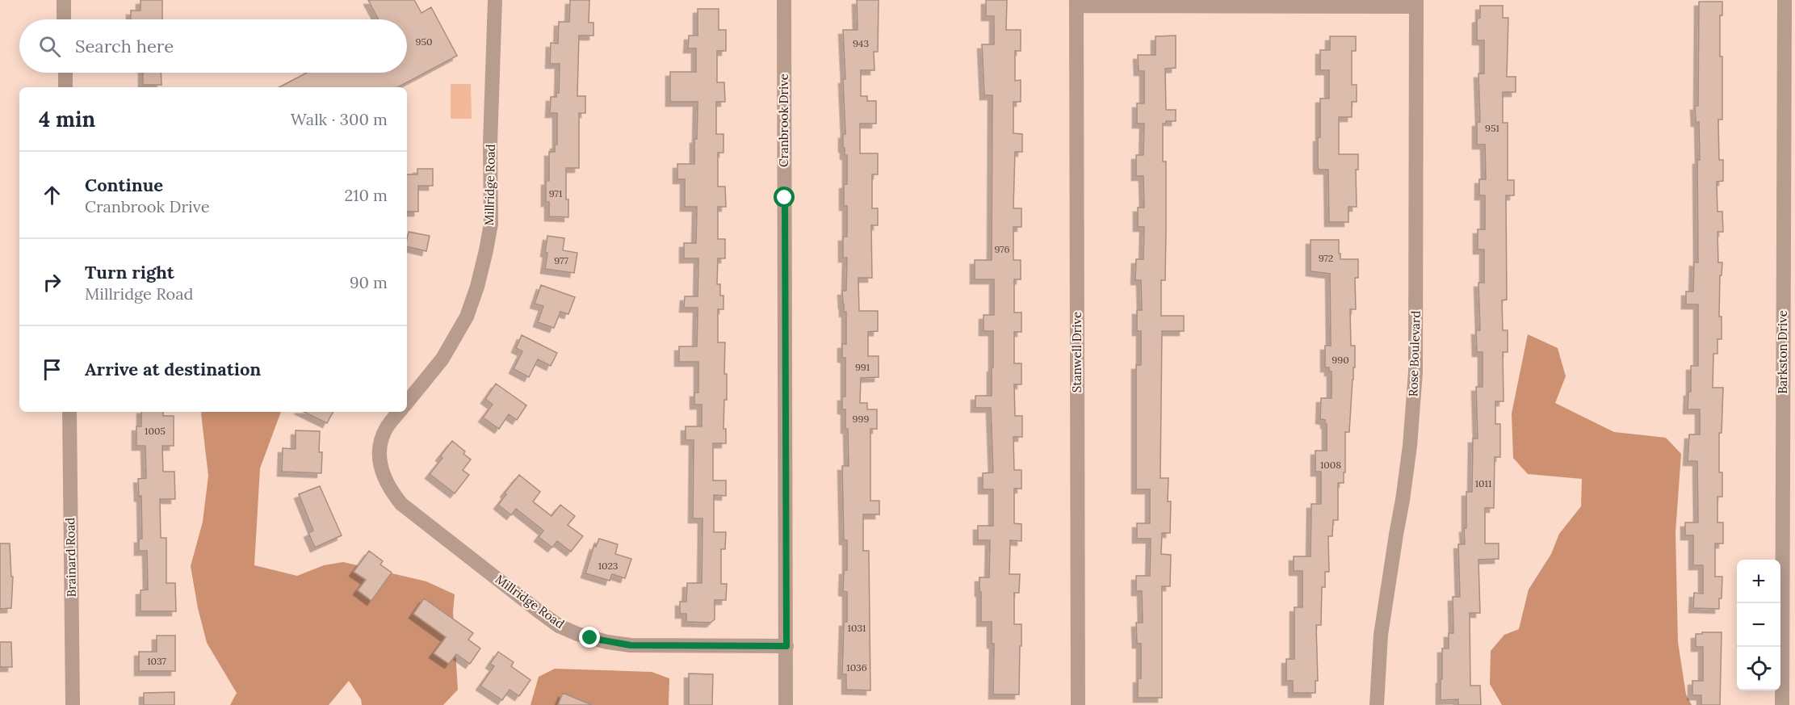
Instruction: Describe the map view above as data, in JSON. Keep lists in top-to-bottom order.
{
  "streets": {
    "street": [
      "Cranbrook Drive",
      "Millridge Road",
      "Stanwell Drive",
      "Barkston Drive",
      "Rose Boulevard",
      "Brainard Road"
    ]
  },
  "crossings": [
    ["Cranbrook Drive", "Millridge Road"]
  ],
  "house_numbers": [
    "950",
    "943",
    "951",
    "971",
    "976",
    "972",
    "977",
    "990",
    "991",
    "999",
    "1005",
    "1008",
    "1011",
    "1023",
    "1031",
    "1037",
    "1036"
  ],
  "page": {
    "search": "Search here",
    "heading": ["4 min", "Walk · 300 m"],
    "list": [
      ["Continue", "Cranbrook Drive", "210 m"],
      ["Turn right", "Millridge Road", "90 m"],
      "Arrive at destination"
    ],
    "map_buttons": ["+", "−"]
  }
}
